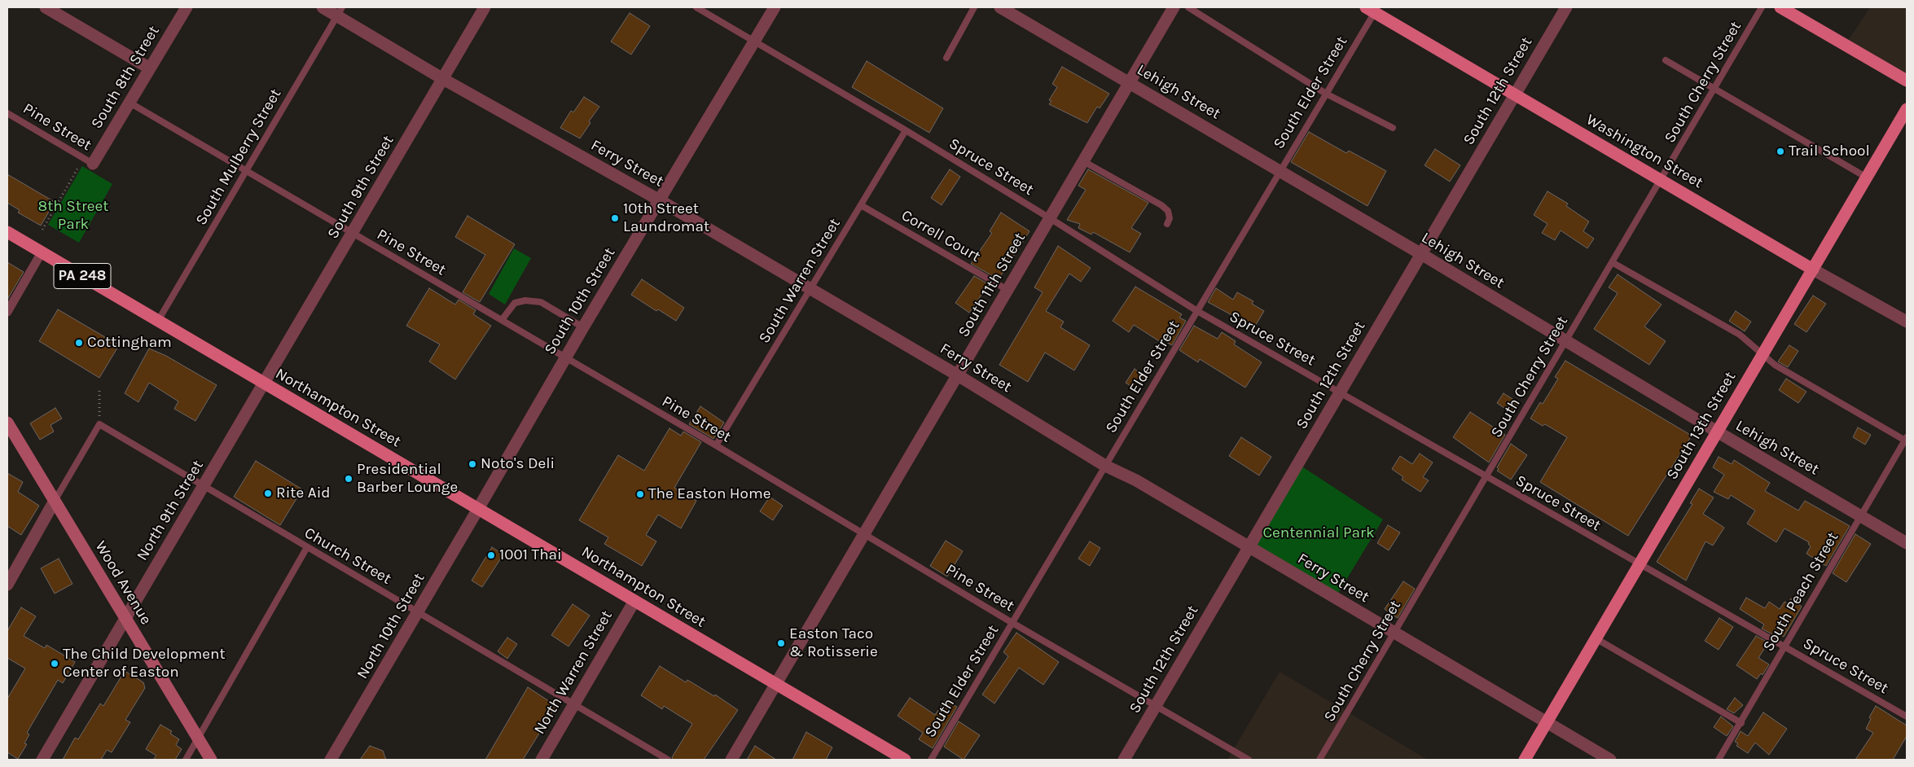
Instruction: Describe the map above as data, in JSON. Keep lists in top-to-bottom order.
{
  "streets": {
    "main road": [
      "Washington Street",
      "PA 248",
      "Northampton Street",
      "South 13th Street",
      "Wood Avenue"
    ],
    "street": [
      "South 8th Street",
      "South 12th Street",
      "Lehigh Street",
      "Ferry Street",
      "South 9th Street",
      "South 11th Street",
      "South 10th Street",
      "North 9th Street",
      "North 10th Street",
      "North Warren Street"
    ],
    "lane": [
      "South Cherry Street",
      "South Elder Street",
      "Pine Street",
      "South Mulberry Street",
      "Spruce Street",
      "Correll Court",
      "South Warren Street",
      "Church Street",
      "South Peach Street"
    ]
  },
  "crossings": [
    ["South 8th Street", "Pine Street"],
    ["South Cherry Street", "Lehigh Street"],
    ["South Cherry Street", "Washington Street"],
    ["South Cherry Street", "Ferry Street"],
    ["South Cherry Street", "Spruce Street"],
    ["South 12th Street", "Lehigh Street"],
    ["South 12th Street", "Pine Street"],
    ["South 12th Street", "Washington Street"],
    ["South 12th Street", "Ferry Street"],
    ["South 12th Street", "Spruce Street"],
    ["Lehigh Street", "South Elder Street"],
    ["Lehigh Street", "South 11th Street"],
    ["Lehigh Street", "South 13th Street"],
    ["Lehigh Street", "South Peach Street"],
    ["South Elder Street", "Pine Street"],
    ["South Elder Street", "Washington Street"],
    ["South Elder Street", "Ferry Street"],
    ["South Elder Street", "Spruce Street"],
    ["Pine Street", "South Mulberry Street"],
    ["Pine Street", "South 9th Street"],
    ["Pine Street", "South Warren Street"],
    ["Pine Street", "South 11th Street"],
    ["Pine Street", "South 10th Street"],
    ["Washington Street", "South 13th Street"],
    ["South Mulberry Street", "Ferry Street"],
    ["South Mulberry Street", "Northampton Street"],
    ["Ferry Street", "South 9th Street"],
    ["Ferry Street", "South Warren Street"],
    ["Ferry Street", "South 11th Street"],
    ["Ferry Street", "South 10th Street"],
    ["Ferry Street", "South 13th Street"],
    ["Spruce Street", "South Warren Street"],
    ["Spruce Street", "South 11th Street"],
    ["Spruce Street", "South 10th Street"],
    ["Spruce Street", "South 13th Street"],
    ["Spruce Street", "South Peach Street"],
    ["South 9th Street", "Northampton Street"],
    ["South 9th Street", "North 9th Street"],
    ["Correll Court", "South Warren Street"],
    ["Correll Court", "South 11th Street"],
    ["South 11th Street", "Northampton Street"],
    ["South 10th Street", "Northampton Street"],
    ["South 10th Street", "North 10th Street"],
    ["Northampton Street", "North 9th Street"],
    ["Northampton Street", "North 10th Street"],
    ["Northampton Street", "North Warren Street"],
    ["North 9th Street", "Church Street"],
    ["North 9th Street", "Wood Avenue"],
    ["Church Street", "North 10th Street"],
    ["Church Street", "North Warren Street"]
  ],
  "parks": ["8th Street Park", "Centennial Park"],
  "places": [
    "Trail School",
    "10th Street Laundromat",
    "Cottingham",
    "Noto's Deli",
    "Presidential Barber Lounge",
    "Rite Aid",
    "The Easton Home",
    "1001 Thai",
    "Easton Taco & Rotisserie",
    "The Child Development Center of Easton"
  ]
}
